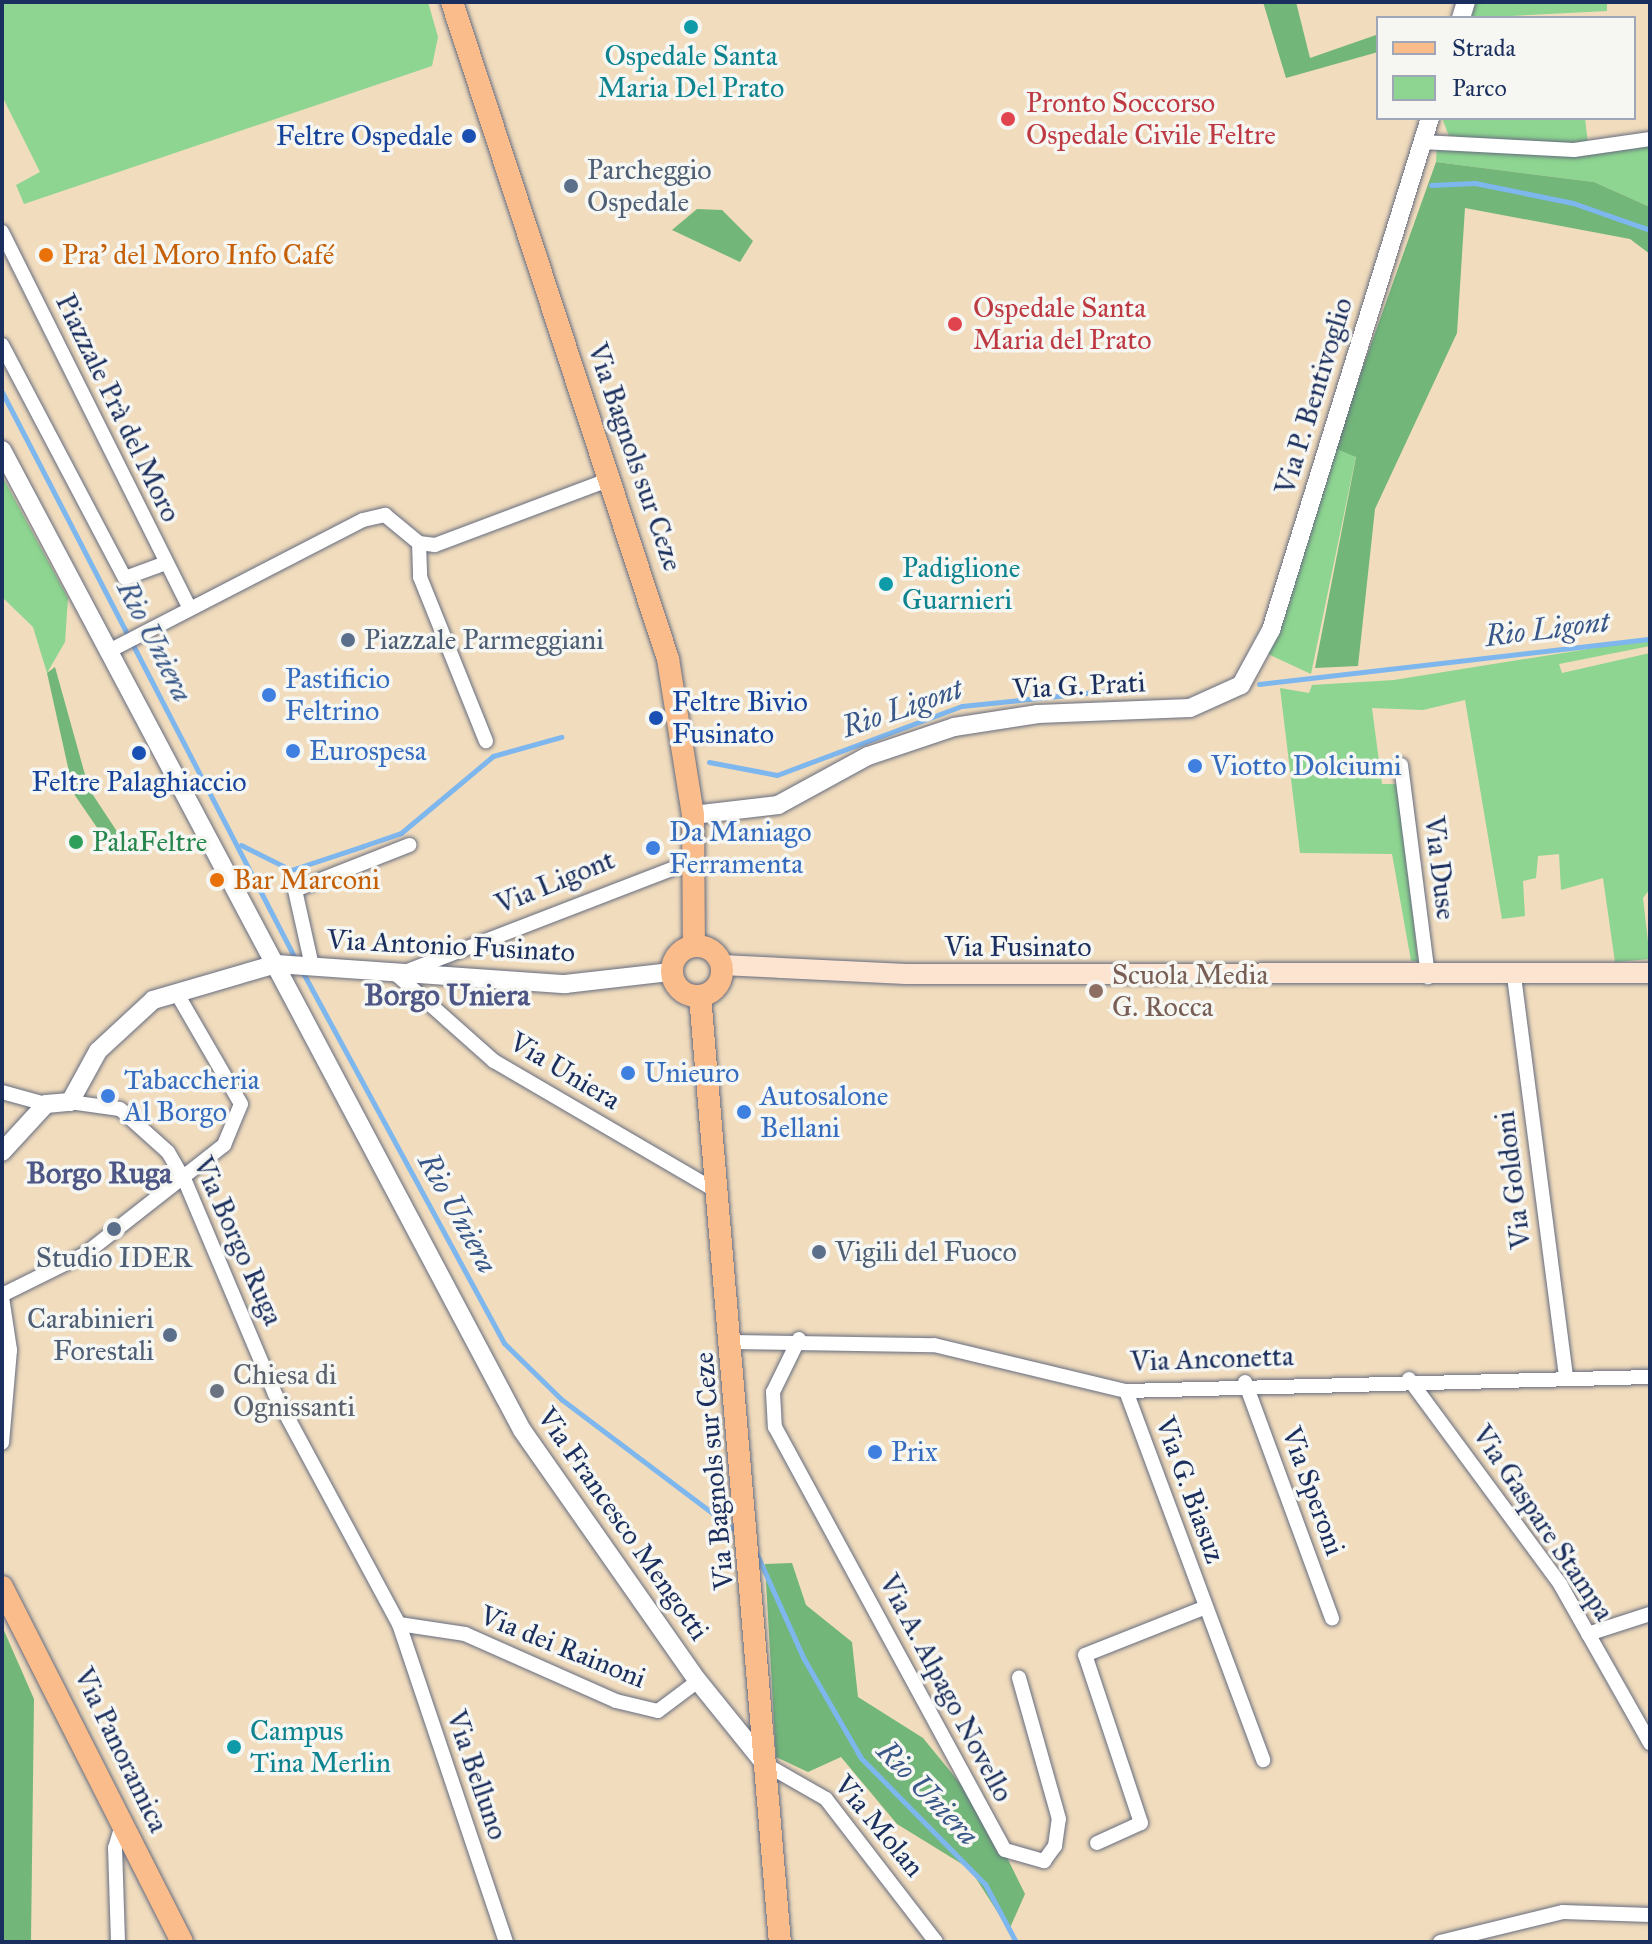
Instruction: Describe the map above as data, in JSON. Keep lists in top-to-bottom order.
{
  "streets": {
    "main road": ["Via Bagnols sur Ceze", "Via Fusinato", "Via Panoramica"],
    "street": [
      "Via P. Bentivoglio",
      "Piazzale Prà del Moro",
      "Via G. Prati",
      "Via Duse",
      "Via Ligont",
      "Via Antonio Fusinato",
      "Via Uniera",
      "Via Goldoni",
      "Via Borgo Ruga",
      "Via Anconetta",
      "Via G. Biasuz",
      "Via Speroni",
      "Via Gaspare Stampa",
      "Via Francesco Mengotti",
      "Via dei Rainoni",
      "Via A. Alpago Novello",
      "Via Belluno",
      "Via Molan"
    ]
  },
  "crossings": [
    ["Via P. Bentivoglio", "Via G. Prati"],
    ["Via Bagnols sur Ceze", "Via G. Prati"],
    ["Via Bagnols sur Ceze", "Via Ligont"],
    ["Via Bagnols sur Ceze", "Via Antonio Fusinato"],
    ["Via Bagnols sur Ceze", "Via Fusinato"],
    ["Via Bagnols sur Ceze", "Via Uniera"],
    ["Via Bagnols sur Ceze", "Via Anconetta"],
    ["Via Bagnols sur Ceze", "Via Francesco Mengotti"],
    ["Via Bagnols sur Ceze", "Via Molan"],
    ["Via Duse", "Via Fusinato"],
    ["Via Ligont", "Via Antonio Fusinato"],
    ["Via Ligont", "Via Uniera"],
    ["Via Antonio Fusinato", "Via Fusinato"],
    ["Via Antonio Fusinato", "Via Uniera"],
    ["Via Antonio Fusinato", "Via Francesco Mengotti"],
    ["Via Fusinato", "Via Goldoni"],
    ["Via Goldoni", "Via Anconetta"],
    ["Via Borgo Ruga", "Via dei Rainoni"],
    ["Via Borgo Ruga", "Via Belluno"],
    ["Via Anconetta", "Via G. Biasuz"],
    ["Via Anconetta", "Via Speroni"],
    ["Via Anconetta", "Via Gaspare Stampa"],
    ["Via Anconetta", "Via A. Alpago Novello"],
    ["Via Francesco Mengotti", "Via dei Rainoni"],
    ["Via Francesco Mengotti", "Via Molan"],
    ["Via dei Rainoni", "Via Belluno"]
  ],
  "districts": ["Borgo Uniera", "Borgo Ruga"],
  "water": ["Rio Ligont", "Rio Uniera"],
  "places": [
    "Ospedale Santa Maria Del Prato",
    "Pronto Soccorso Ospedale Civile Feltre",
    "Feltre Ospedale",
    "Parcheggio Ospedale",
    "Pra' del Moro Info Café",
    "Ospedale Santa Maria del Prato",
    "Padiglione Guarnieri",
    "Piazzale Parmeggiani",
    "Pastificio Feltrino",
    "Feltre Bivio Fusinato",
    "Eurospesa",
    "Feltre Palaghiaccio",
    "Viotto Dolciumi",
    "PalaFeltre",
    "Da Maniago Ferramenta",
    "Bar Marconi",
    "Scuola Media G. Rocca",
    "Unieuro",
    "Tabaccheria Al Borgo",
    "Autosalone Bellani",
    "Studio IDER",
    "Vigili del Fuoco",
    "Carabinieri Forestali",
    "Chiesa di Ognissanti",
    "Prix",
    "Campus Tina Merlin"
  ],
  "legend": ["Strada", "Parco"]
}
